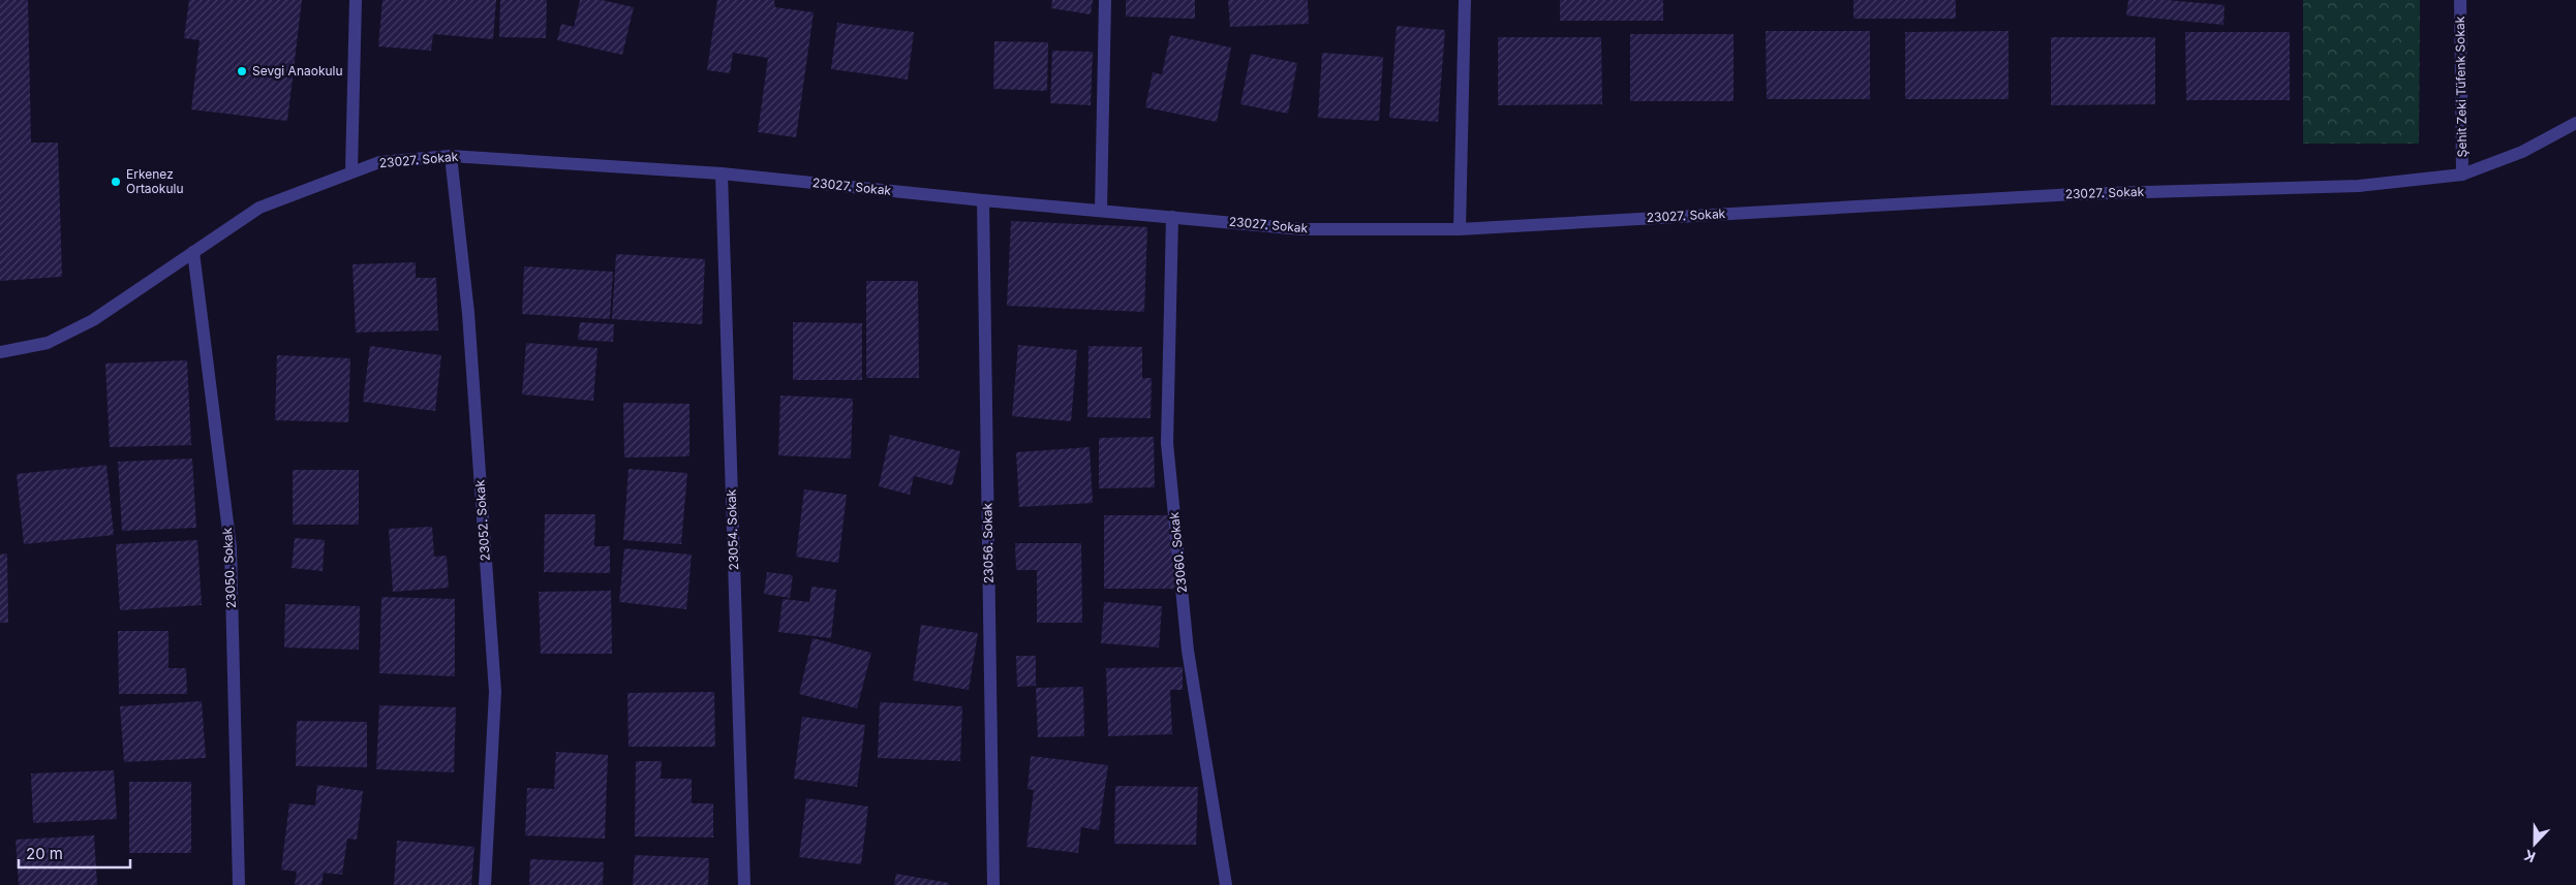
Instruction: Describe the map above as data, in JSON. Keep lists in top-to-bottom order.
{
  "streets": {
    "street": [
      "Şehit Zeki Tüfenk Sokak",
      "23027. Sokak",
      "23052. Sokak",
      "23054. Sokak",
      "23056. Sokak",
      "23060. Sokak",
      "23050. Sokak"
    ]
  },
  "crossings": [
    ["Şehit Zeki Tüfenk Sokak", "23027. Sokak"],
    ["23027. Sokak", "23052. Sokak"],
    ["23027. Sokak", "23054. Sokak"],
    ["23027. Sokak", "23056. Sokak"],
    ["23027. Sokak", "23060. Sokak"],
    ["23027. Sokak", "23050. Sokak"]
  ],
  "places": ["Sevgi Anaokulu", "Erkenez Ortaokulu"],
  "scale_bar": "20 m",
  "north": "bottom"
}
